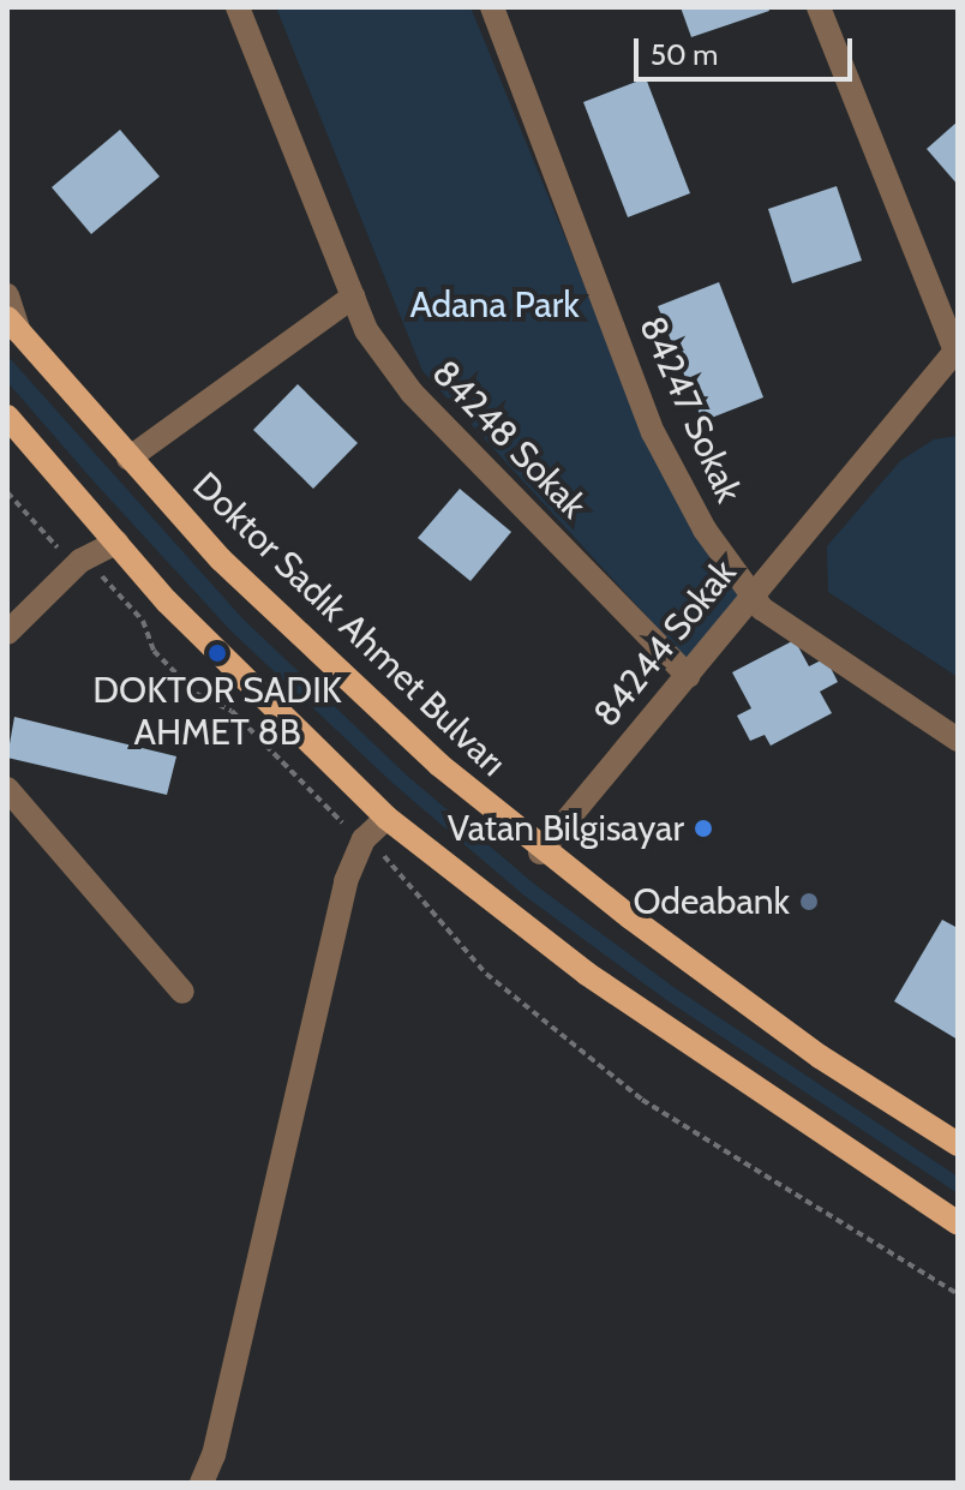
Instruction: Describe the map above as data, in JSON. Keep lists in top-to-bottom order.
{
  "streets": {
    "main road": ["Doktor Sadık Ahmet Bulvarı"],
    "street": ["84247 Sokak", "84248 Sokak", "84244 Sokak"]
  },
  "crossings": [
    ["84247 Sokak", "84244 Sokak"],
    ["84248 Sokak", "84244 Sokak"],
    ["Doktor Sadık Ahmet Bulvarı", "84244 Sokak"]
  ],
  "parks": ["Adana Park"],
  "places": ["DOKTOR SADIK AHMET 8B", "Vatan Bilgisayar", "Odeabank"],
  "scale_bar": "50 m"
}
